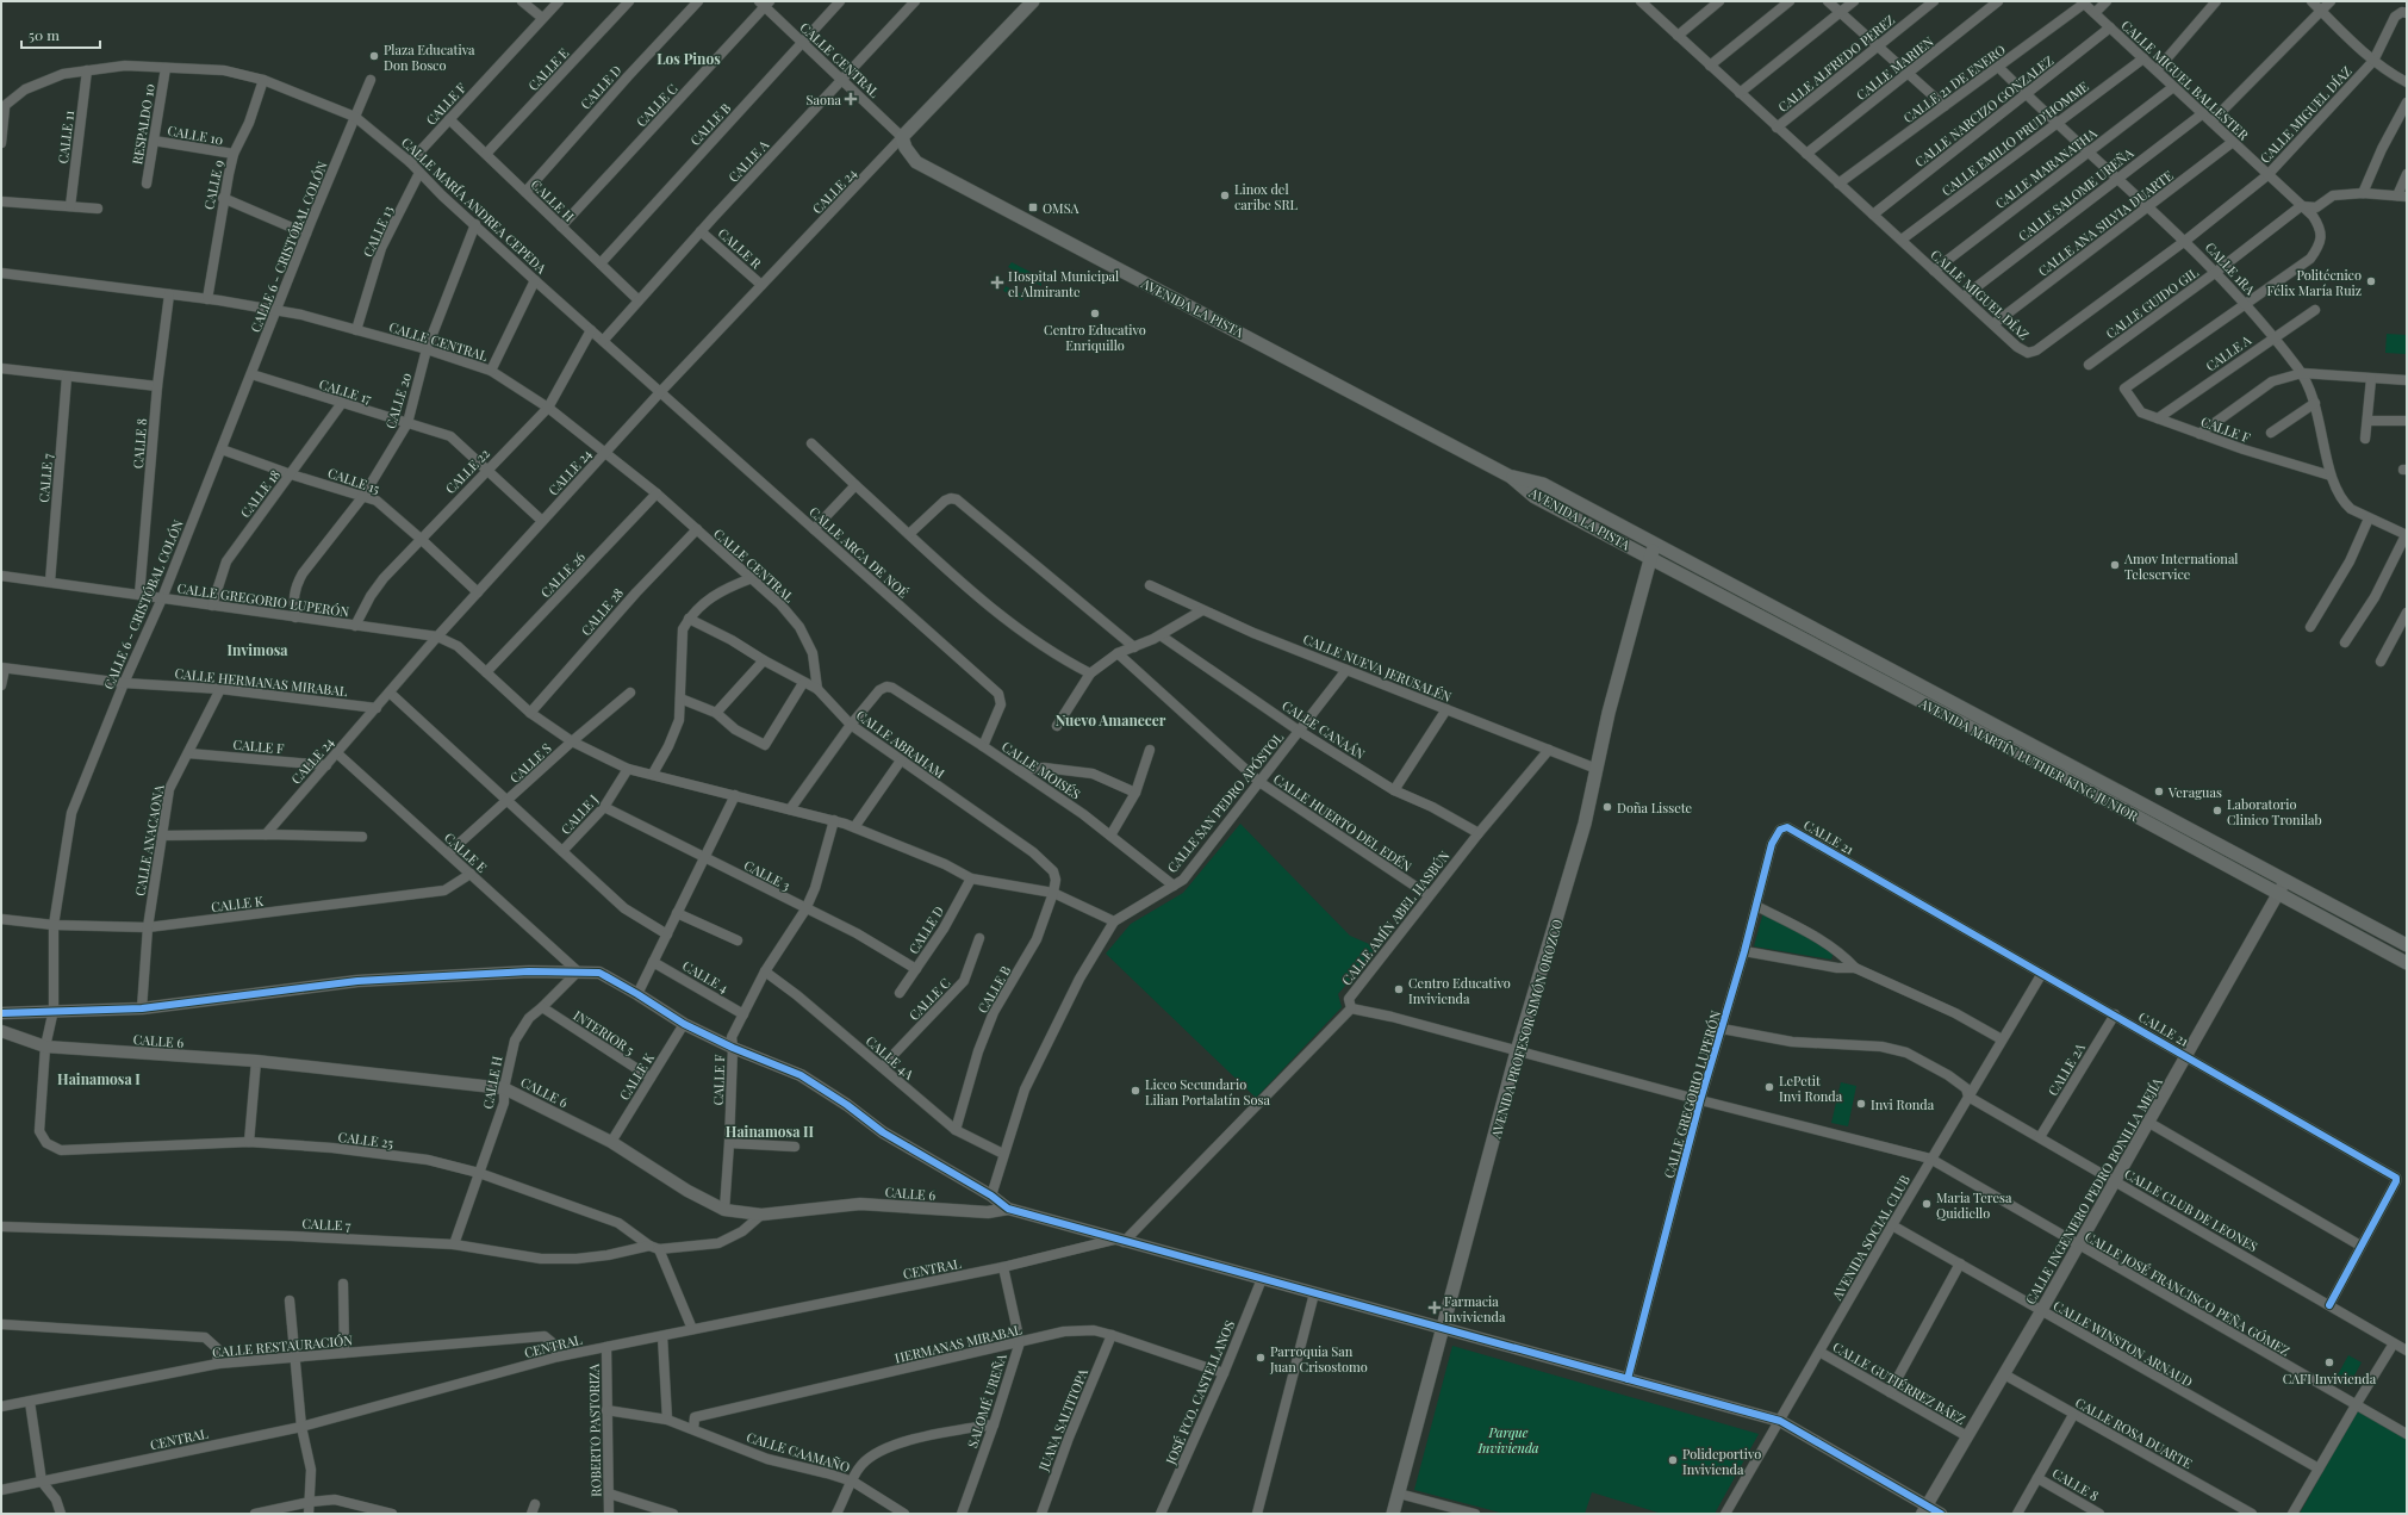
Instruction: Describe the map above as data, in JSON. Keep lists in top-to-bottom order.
{
  "streets": {
    "main road": ["AVENIDA LA PISTA", "AVENIDA MARTÍN LUTHER KING JUNIOR", "AVENIDA PROFESOR SIMÓN OROZCO"],
    "street": [
      "CALLE CENTRAL",
      "CALLE ALFREDO PEREZ",
      "CALLE MARIEN",
      "CALLE E",
      "CALLE MIGUEL BALLESTER",
      "CALLE 21 DE ENERO",
      "CALLE D",
      "CALLE F",
      "CALLE C",
      "CALLE NARCIZO GONZALEZ",
      "CALLE MIGUEL DÍAZ",
      "RESPALDO 10",
      "CALLE B",
      "CALLE 10",
      "CALLE 11",
      "CALLE EMILIO PRUD'HOMME",
      "CALLE A",
      "CALLE MARANATHA",
      "CALLE 9",
      "CALLE 24",
      "CALLE SALOME UREÑA",
      "CALLE H",
      "CALLE MARÍA ANDREA CEPEDA",
      "CALLE ANA SILVIA DUARTE",
      "CALLE 13",
      "CALLE 6 - CRISTÓBAL COLÓN",
      "CALLE R",
      "CALLE 1RA",
      "CALLE GUIDO GIL",
      "CALLE 17",
      "CALLE 20",
      "CALLE 8",
      "CALLE 22",
      "CALLE 7",
      "CALLE 15",
      "CALLE 18",
      "CALLE ARCA DE NOÉ",
      "CALLE 26",
      "CALLE GREGORIO LUPERÓN",
      "CALLE 28",
      "CALLE NUEVA JERUSALÉN",
      "CALLE HERMANAS MIRABAL",
      "CALLE CANAÁN",
      "CALLE ABRAHAM",
      "CALLE S",
      "CALLE MOISÉS",
      "CALLE SAN PEDRO APÓSTOL",
      "CALLE J",
      "CALLE HUERTO DEL EDÉN",
      "CALLE 21",
      "CALLE ANACAONA",
      "CALLE 3",
      "CALLE K",
      "CALLE AMÍN ABEL HASBÚN",
      "CALLE 4",
      "INTERIOR 5",
      "CALLE 6",
      "CALLE 4A",
      "CALLE 2A",
      "CALLE 25",
      "CALLE INGENIERO PEDRO BONILLA MEJÍA",
      "CALLE CLUB DE LEONES",
      "AVENIDA SOCIAL CLUB",
      "CENTRAL",
      "CALLE JOSÉ FRANCISCO PEÑA GÓMEZ",
      "HERMANAS MIRABAL",
      "CALLE WINSTON ARNAUD",
      "CALLE RESTAURACIÓN",
      "CALLE GUTIÉRREZ BÁEZ",
      "JOSÉ FCO. CASTELLANOS",
      "SALOMÉ UREÑA",
      "JUANA SALTITOPA",
      "ROBERTO PASTORIZA",
      "CALLE ROSA DUARTE",
      "CALLE CAAMAÑO"
    ]
  },
  "crossings": [
    ["CALLE CENTRAL", "CALLE C"],
    ["CALLE CENTRAL", "CALLE B"],
    ["CALLE CENTRAL", "CALLE A"],
    ["CALLE CENTRAL", "CALLE 9"],
    ["CALLE CENTRAL", "CALLE 24"],
    ["CALLE CENTRAL", "CALLE 13"],
    ["CALLE CENTRAL", "CALLE 6 - CRISTÓBAL COLÓN"],
    ["CALLE CENTRAL", "AVENIDA LA PISTA"],
    ["CALLE CENTRAL", "CALLE 20"],
    ["CALLE CENTRAL", "CALLE 8"],
    ["CALLE CENTRAL", "CALLE 22"],
    ["CALLE CENTRAL", "CALLE 26"],
    ["CALLE CENTRAL", "CALLE 28"],
    ["CALLE CENTRAL", "CALLE ABRAHAM"],
    ["CALLE ALFREDO PEREZ", "CALLE MIGUEL DÍAZ"],
    ["CALLE MARIEN", "CALLE MIGUEL DÍAZ"],
    ["CALLE E", "CALLE 24"],
    ["CALLE E", "CALLE H"],
    ["CALLE E", "CALLE S"],
    ["CALLE E", "CALLE K"],
    ["CALLE MIGUEL BALLESTER", "CALLE 21 DE ENERO"],
    ["CALLE MIGUEL BALLESTER", "CALLE F"],
    ["CALLE MIGUEL BALLESTER", "CALLE NARCIZO GONZALEZ"],
    ["CALLE MIGUEL BALLESTER", "CALLE MIGUEL DÍAZ"],
    ["CALLE MIGUEL BALLESTER", "CALLE EMILIO PRUD'HOMME"],
    ["CALLE MIGUEL BALLESTER", "CALLE MARANATHA"],
    ["CALLE MIGUEL BALLESTER", "CALLE SALOME UREÑA"],
    ["CALLE MIGUEL BALLESTER", "CALLE ANA SILVIA DUARTE"],
    ["CALLE MIGUEL BALLESTER", "CALLE 1RA"],
    ["CALLE MIGUEL BALLESTER", "CALLE GUIDO GIL"],
    ["CALLE 21 DE ENERO", "CALLE MIGUEL DÍAZ"],
    ["CALLE 21 DE ENERO", "CALLE 1RA"],
    ["CALLE D", "CALLE H"],
    ["CALLE D", "CALLE GREGORIO LUPERÓN"],
    ["CALLE D", "CALLE 3"],
    ["CALLE F", "CALLE A"],
    ["CALLE F", "CALLE 24"],
    ["CALLE F", "CALLE H"],
    ["CALLE F", "CALLE MARÍA ANDREA CEPEDA"],
    ["CALLE F", "CALLE 1RA"],
    ["CALLE F", "CALLE ANACAONA"],
    ["CALLE F", "CALLE 6"],
    ["CALLE C", "CALLE H"],
    ["CALLE C", "CALLE 4A"],
    ["CALLE NARCIZO GONZALEZ", "CALLE MIGUEL DÍAZ"],
    ["CALLE NARCIZO GONZALEZ", "CALLE 1RA"],
    ["CALLE MIGUEL DÍAZ", "CALLE EMILIO PRUD'HOMME"],
    ["CALLE MIGUEL DÍAZ", "CALLE MARANATHA"],
    ["CALLE MIGUEL DÍAZ", "CALLE SALOME UREÑA"],
    ["CALLE MIGUEL DÍAZ", "CALLE ANA SILVIA DUARTE"],
    ["CALLE MIGUEL DÍAZ", "CALLE 1RA"],
    ["RESPALDO 10", "CALLE 10"],
    ["RESPALDO 10", "CALLE MARÍA ANDREA CEPEDA"],
    ["CALLE B", "CALLE H"],
    ["CALLE B", "CALLE GREGORIO LUPERÓN"],
    ["CALLE B", "CALLE ABRAHAM"],
    ["CALLE B", "CALLE 4A"],
    ["CALLE 10", "CALLE 9"],
    ["CALLE 11", "CALLE MARÍA ANDREA CEPEDA"],
    ["CALLE EMILIO PRUD'HOMME", "CALLE 1RA"],
    ["CALLE A", "CALLE H"],
    ["CALLE A", "CALLE MARÍA ANDREA CEPEDA"],
    ["CALLE A", "CALLE R"],
    ["CALLE A", "CALLE 1RA"],
    ["CALLE MARANATHA", "CALLE 1RA"],
    ["CALLE 9", "CALLE MARÍA ANDREA CEPEDA"],
    ["CALLE 24", "CALLE MARÍA ANDREA CEPEDA"],
    ["CALLE 24", "CALLE R"],
    ["CALLE 24", "AVENIDA LA PISTA"],
    ["CALLE 24", "CALLE 17"],
    ["CALLE 24", "CALLE 15"],
    ["CALLE 24", "CALLE ARCA DE NOÉ"],
    ["CALLE 24", "CALLE GREGORIO LUPERÓN"],
    ["CALLE 24", "CALLE HERMANAS MIRABAL"],
    ["CALLE SALOME UREÑA", "CALLE 1RA"],
    ["CALLE H", "CALLE 7"],
    ["CALLE H", "INTERIOR 5"],
    ["CALLE H", "CALLE 6"],
    ["CALLE H", "CALLE 25"],
    ["CALLE MARÍA ANDREA CEPEDA", "CALLE 13"],
    ["CALLE MARÍA ANDREA CEPEDA", "CALLE 6 - CRISTÓBAL COLÓN"],
    ["CALLE MARÍA ANDREA CEPEDA", "CALLE 20"],
    ["CALLE MARÍA ANDREA CEPEDA", "CALLE 22"],
    ["CALLE MARÍA ANDREA CEPEDA", "CALLE ARCA DE NOÉ"],
    ["CALLE ANA SILVIA DUARTE", "CALLE 1RA"],
    ["CALLE 6 - CRISTÓBAL COLÓN", "CALLE 17"],
    ["CALLE 6 - CRISTÓBAL COLÓN", "CALLE 15"],
    ["CALLE 6 - CRISTÓBAL COLÓN", "CALLE GREGORIO LUPERÓN"],
    ["CALLE 6 - CRISTÓBAL COLÓN", "CALLE HERMANAS MIRABAL"],
    ["CALLE 6 - CRISTÓBAL COLÓN", "CALLE K"],
    ["CALLE 6 - CRISTÓBAL COLÓN", "CALLE 6"],
    ["CALLE 6 - CRISTÓBAL COLÓN", "CALLE 25"],
    ["CALLE 1RA", "CALLE GUIDO GIL"],
    ["AVENIDA LA PISTA", "AVENIDA MARTÍN LUTHER KING JUNIOR"],
    ["AVENIDA LA PISTA", "AVENIDA PROFESOR SIMÓN OROZCO"],
    ["CALLE 17", "CALLE 20"],
    ["CALLE 17", "CALLE 22"],
    ["CALLE 17", "CALLE 18"],
    ["CALLE 20", "CALLE 15"],
    ["CALLE 20", "CALLE GREGORIO LUPERÓN"],
    ["CALLE 8", "CALLE GREGORIO LUPERÓN"],
    ["CALLE 22", "CALLE 15"],
    ["CALLE 22", "CALLE GREGORIO LUPERÓN"],
    ["CALLE 7", "CALLE GREGORIO LUPERÓN"],
    ["CALLE 7", "CALLE 25"],
    ["CALLE 15", "CALLE 18"],
    ["CALLE 18", "CALLE GREGORIO LUPERÓN"],
    ["CALLE ARCA DE NOÉ", "CALLE MOISÉS"],
    ["CALLE 26", "CALLE GREGORIO LUPERÓN"],
    ["CALLE GREGORIO LUPERÓN", "CALLE 28"],
    ["CALLE GREGORIO LUPERÓN", "CALLE ABRAHAM"],
    ["CALLE GREGORIO LUPERÓN", "CALLE S"],
    ["CALLE GREGORIO LUPERÓN", "CALLE SAN PEDRO APÓSTOL"],
    ["CALLE GREGORIO LUPERÓN", "CALLE J"],
    ["CALLE GREGORIO LUPERÓN", "CALLE 21"],
    ["CALLE GREGORIO LUPERÓN", "CALLE CLUB DE LEONES"],
    ["CALLE GREGORIO LUPERÓN", "CALLE JOSÉ FRANCISCO PEÑA GÓMEZ"],
    ["CALLE NUEVA JERUSALÉN", "CALLE SAN PEDRO APÓSTOL"],
    ["CALLE NUEVA JERUSALÉN", "CALLE AMÍN ABEL HASBÚN"],
    ["CALLE NUEVA JERUSALÉN", "AVENIDA PROFESOR SIMÓN OROZCO"],
    ["CALLE HERMANAS MIRABAL", "CALLE ANACAONA"],
    ["CALLE CANAÁN", "CALLE SAN PEDRO APÓSTOL"],
    ["CALLE CANAÁN", "CALLE AMÍN ABEL HASBÚN"],
    ["CALLE ABRAHAM", "CALLE MOISÉS"],
    ["AVENIDA MARTÍN LUTHER KING JUNIOR", "AVENIDA PROFESOR SIMÓN OROZCO"],
    ["AVENIDA MARTÍN LUTHER KING JUNIOR", "CALLE INGENIERO PEDRO BONILLA MEJÍA"],
    ["CALLE MOISÉS", "CALLE SAN PEDRO APÓSTOL"],
    ["CALLE SAN PEDRO APÓSTOL", "CALLE HUERTO DEL EDÉN"],
    ["CALLE SAN PEDRO APÓSTOL", "CALLE 4A"],
    ["CALLE J", "CALLE 3"],
    ["CALLE HUERTO DEL EDÉN", "CALLE AMÍN ABEL HASBÚN"],
    ["CALLE 21", "CALLE 2A"],
    ["CALLE 21", "CALLE INGENIERO PEDRO BONILLA MEJÍA"],
    ["CALLE 21", "CALLE CLUB DE LEONES"],
    ["CALLE 21", "AVENIDA SOCIAL CLUB"],
    ["CALLE ANACAONA", "CALLE K"],
    ["CALLE K", "INTERIOR 5"],
    ["CALLE K", "CALLE 6"],
    ["CALLE AMÍN ABEL HASBÚN", "CENTRAL"],
    ["CALLE AMÍN ABEL HASBÚN", "CALLE JOSÉ FRANCISCO PEÑA GÓMEZ"],
    ["AVENIDA PROFESOR SIMÓN OROZCO", "CALLE JOSÉ FRANCISCO PEÑA GÓMEZ"],
    ["CALLE 2A", "CALLE CLUB DE LEONES"],
    ["CALLE INGENIERO PEDRO BONILLA MEJÍA", "CALLE CLUB DE LEONES"],
    ["CALLE INGENIERO PEDRO BONILLA MEJÍA", "CALLE JOSÉ FRANCISCO PEÑA GÓMEZ"],
    ["CALLE INGENIERO PEDRO BONILLA MEJÍA", "CALLE WINSTON ARNAUD"],
    ["CALLE INGENIERO PEDRO BONILLA MEJÍA", "CALLE GUTIÉRREZ BÁEZ"],
    ["CALLE INGENIERO PEDRO BONILLA MEJÍA", "CALLE ROSA DUARTE"],
    ["CALLE CLUB DE LEONES", "AVENIDA SOCIAL CLUB"],
    ["AVENIDA SOCIAL CLUB", "CALLE JOSÉ FRANCISCO PEÑA GÓMEZ"],
    ["AVENIDA SOCIAL CLUB", "CALLE WINSTON ARNAUD"],
    ["AVENIDA SOCIAL CLUB", "CALLE GUTIÉRREZ BÁEZ"],
    ["CENTRAL", "CALLE RESTAURACIÓN"],
    ["CENTRAL", "SALOMÉ UREÑA"],
    ["CENTRAL", "ROBERTO PASTORIZA"],
    ["HERMANAS MIRABAL", "JOSÉ FCO. CASTELLANOS"],
    ["HERMANAS MIRABAL", "SALOMÉ UREÑA"],
    ["HERMANAS MIRABAL", "JUANA SALTITOPA"],
    ["HERMANAS MIRABAL", "CALLE CAAMAÑO"],
    ["ROBERTO PASTORIZA", "CALLE CAAMAÑO"]
  ],
  "districts": [
    "Los Pinos",
    "Invimosa",
    "Nuevo Amanecer",
    "Hainamosa I",
    "Hainamosa II"
  ],
  "parks": ["Parque Invivienda"],
  "places": {
    "other": [
      "Plaza Educativa Don Bosco",
      "Linox del caribe SRL",
      "Politécnico Félix María Ruiz",
      "Centro Educativo Enriquillo",
      "Amov International Teleservice",
      "Veraguas",
      "Doña Lissete",
      "Laboratorio Clinico Tronilab",
      "Centro Educativo Invivienda",
      "LePetit Invi Ronda",
      "Liceo Secundario Lilian Portalatín Sosa",
      "Invi Ronda",
      "Maria Teresa Quidiello",
      "Parroquia San Juan Crisostomo",
      "CAFI Invivienda",
      "Polideportivo Invivienda"
    ],
    "health": ["Saona", "Hospital Municipal el Almirante", "Farmacia Invivienda"],
    "transit": ["OMSA"]
  },
  "scale_bar": "50 m"
}
